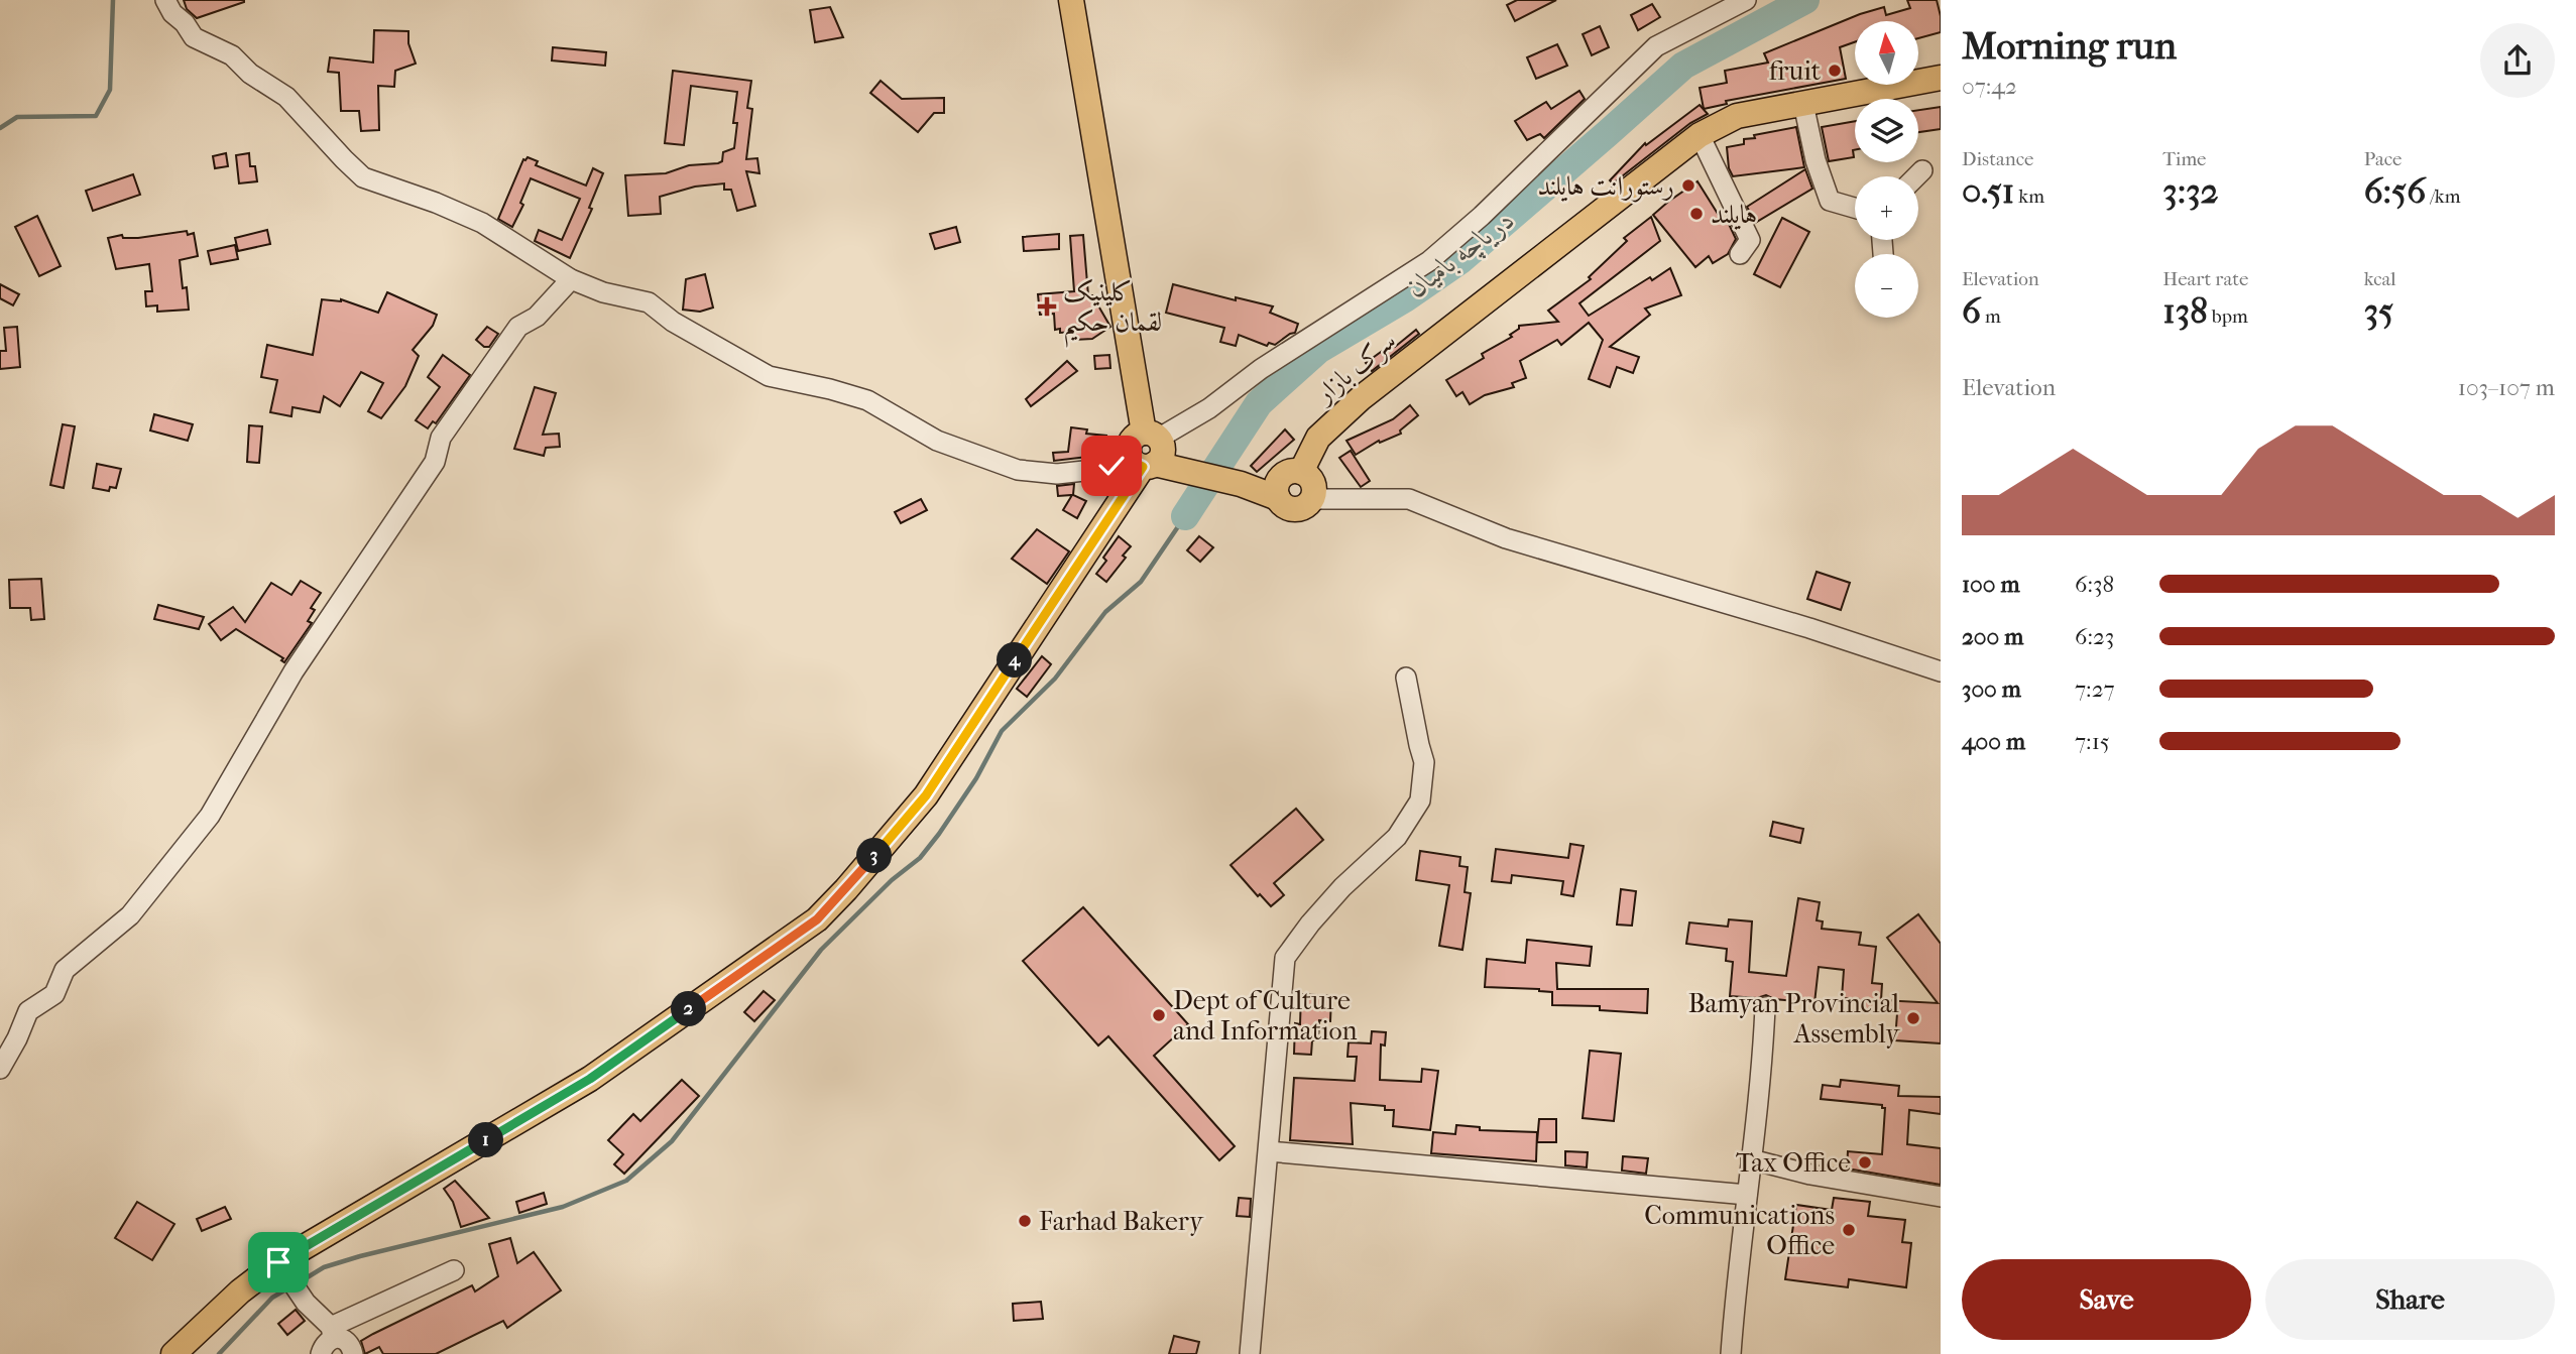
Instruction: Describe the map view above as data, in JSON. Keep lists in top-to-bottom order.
{
  "streets": {
    "main road": ["سرک بازار"]
  },
  "water": ["دریاچه بامیان"],
  "places": {
    "other": [
      "fruit",
      "رستورانت هایلند",
      "هایلند",
      "Dept of Culture and Information",
      "Bamyan Provincial Assembly",
      "Tax Office",
      "Farhad Bakery",
      "Communications Office"
    ],
    "health": ["کلینیک لقمان حکیم"]
  },
  "north": "top",
  "page": {
    "heading": ["Morning run", "07:42"],
    "map_buttons": ["+", "−"],
    "stats": [
      ["Distance", "0.51 km"],
      ["Time", "3:32"],
      ["Pace", "6:56 /km"],
      ["Elevation", "6 m"],
      ["Heart rate", "138 bpm"],
      ["kcal", "35"]
    ],
    "chart": ["Elevation", "103–107 m"],
    "list": [
      {
        "name": "100 m",
        "note": "6:38"
      },
      {
        "name": "200 m",
        "note": "6:23"
      },
      {
        "name": "300 m",
        "note": "7:27"
      },
      {
        "name": "400 m",
        "note": "7:15"
      }
    ],
    "pins": [
      "4",
      "3",
      "2",
      "1"
    ],
    "buttons": ["Save", "Share"]
  }
}
